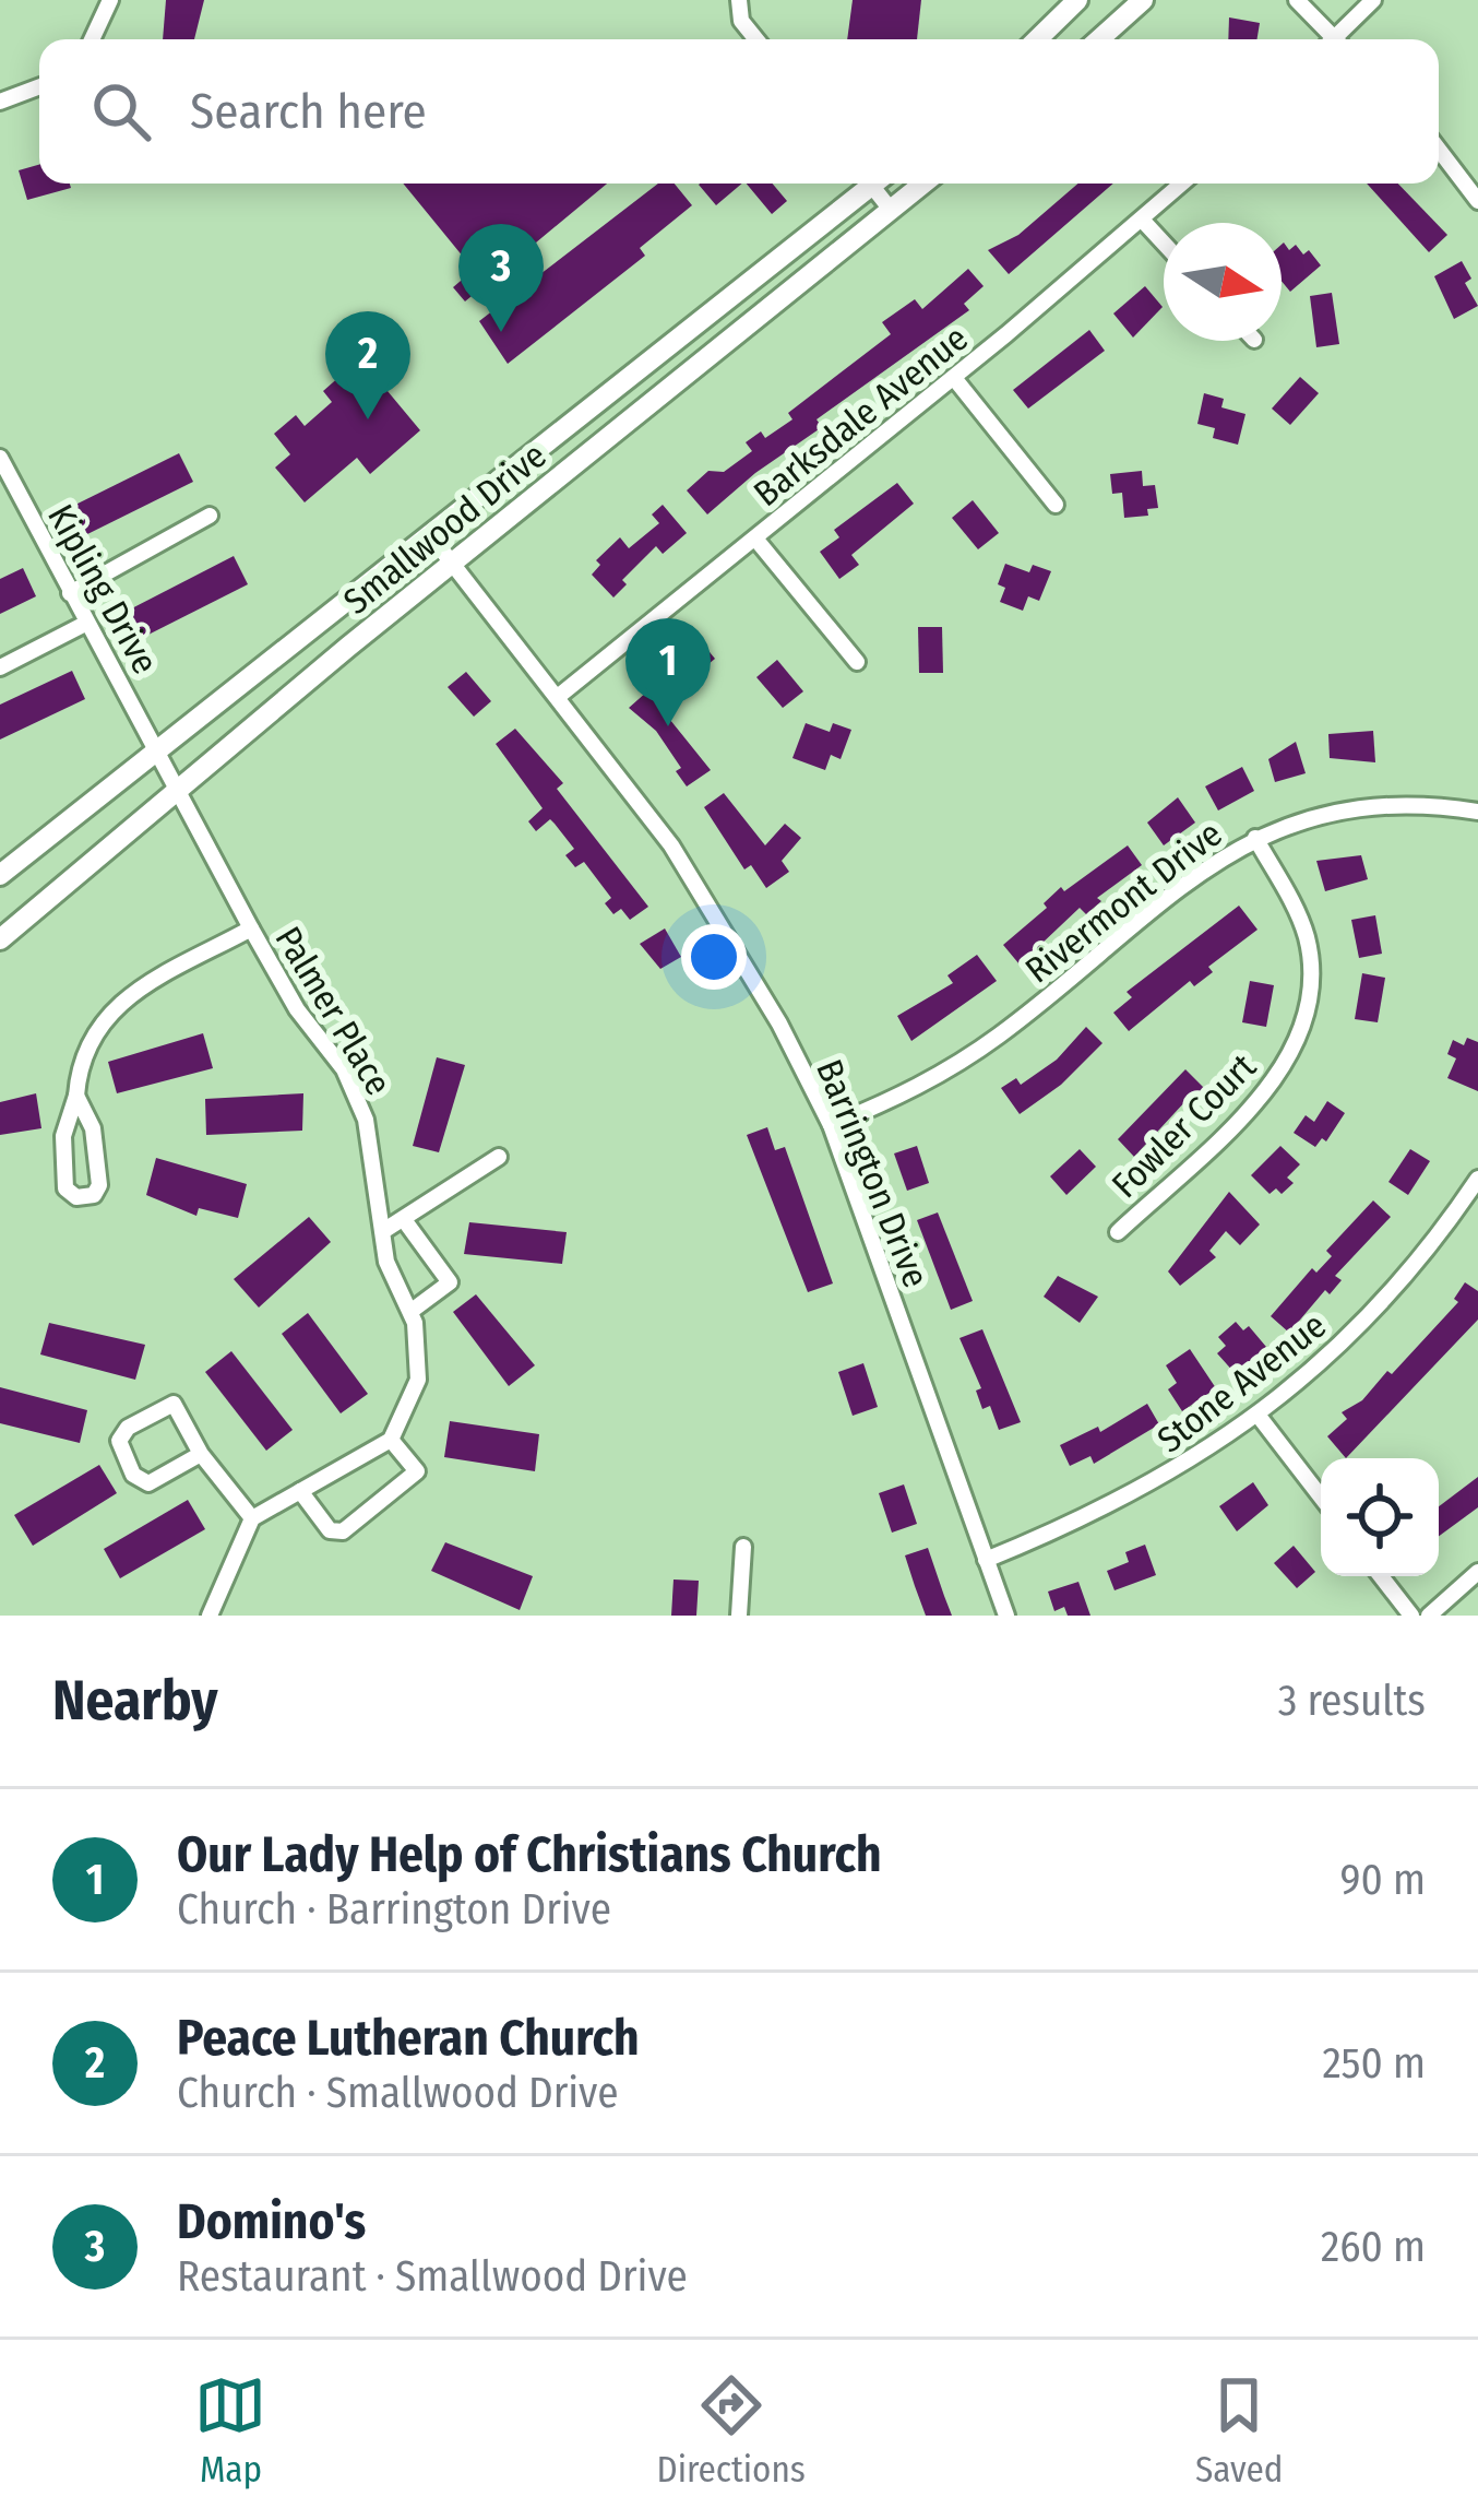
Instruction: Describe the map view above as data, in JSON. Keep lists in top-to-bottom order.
{
  "streets": {
    "main road": ["Smallwood Drive"],
    "street": [
      "Barksdale Avenue",
      "Kipling Drive",
      "Rivermont Drive",
      "Palmer Place",
      "Fowler Court",
      "Barrington Drive",
      "Stone Avenue"
    ]
  },
  "crossings": [
    ["Barksdale Avenue", "Barrington Drive"],
    ["Smallwood Drive", "Kipling Drive"],
    ["Smallwood Drive", "Palmer Place"],
    ["Smallwood Drive", "Barrington Drive"],
    ["Kipling Drive", "Palmer Place"],
    ["Rivermont Drive", "Fowler Court"],
    ["Rivermont Drive", "Barrington Drive"],
    ["Barrington Drive", "Stone Avenue"]
  ],
  "north": "right",
  "page": {
    "search": "Search here",
    "pins": ["3", "2", "1"],
    "heading": ["Nearby", "3 results"],
    "list": [
      {
        "mark": "1",
        "name": "Our Lady Help of Christians Church",
        "note": "Church · Barrington Drive",
        "value": "90 m"
      },
      {
        "mark": "2",
        "name": "Peace Lutheran Church",
        "note": "Church · Smallwood Drive",
        "value": "250 m"
      },
      {
        "mark": "3",
        "name": "Domino's",
        "note": "Restaurant · Smallwood Drive",
        "value": "260 m"
      }
    ],
    "nav": ["Map", "Directions", "Saved"]
  }
}
